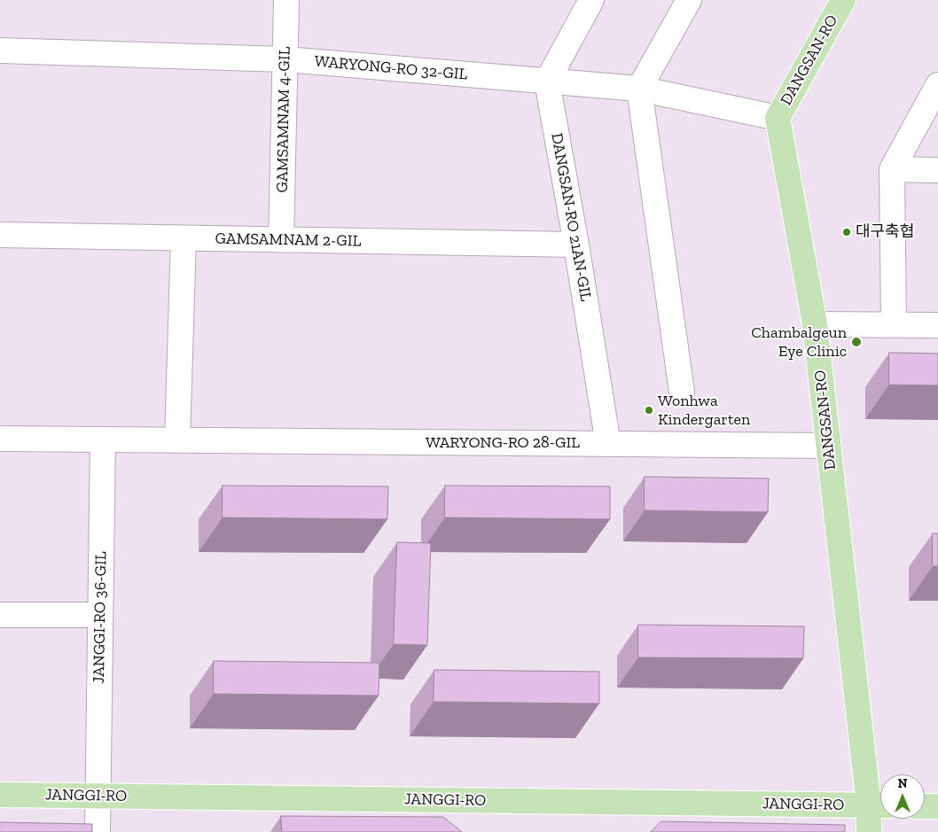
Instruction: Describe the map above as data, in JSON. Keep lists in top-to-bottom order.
{
  "streets": {
    "main road": ["DANGSAN-RO", "JANGGI-RO"],
    "street": [
      "WARYONG-RO 32-GIL",
      "GAMSAMNAM 4-GIL",
      "DANGSAN-RO 21AN-GIL",
      "GAMSAMNAM 2-GIL",
      "WARYONG-RO 28-GIL",
      "JANGGI-RO 36-GIL"
    ]
  },
  "crossings": [
    ["DANGSAN-RO", "WARYONG-RO 32-GIL"],
    ["DANGSAN-RO", "WARYONG-RO 28-GIL"],
    ["DANGSAN-RO", "JANGGI-RO"],
    ["WARYONG-RO 32-GIL", "GAMSAMNAM 4-GIL"],
    ["WARYONG-RO 32-GIL", "DANGSAN-RO 21AN-GIL"],
    ["GAMSAMNAM 4-GIL", "GAMSAMNAM 2-GIL"],
    ["DANGSAN-RO 21AN-GIL", "GAMSAMNAM 2-GIL"],
    ["DANGSAN-RO 21AN-GIL", "WARYONG-RO 28-GIL"],
    ["WARYONG-RO 28-GIL", "JANGGI-RO 36-GIL"],
    ["JANGGI-RO 36-GIL", "JANGGI-RO"]
  ],
  "places": ["대구축협", "Chambalgeun Eye Clinic", "Wonhwa Kindergarten"],
  "north": "top"
}
